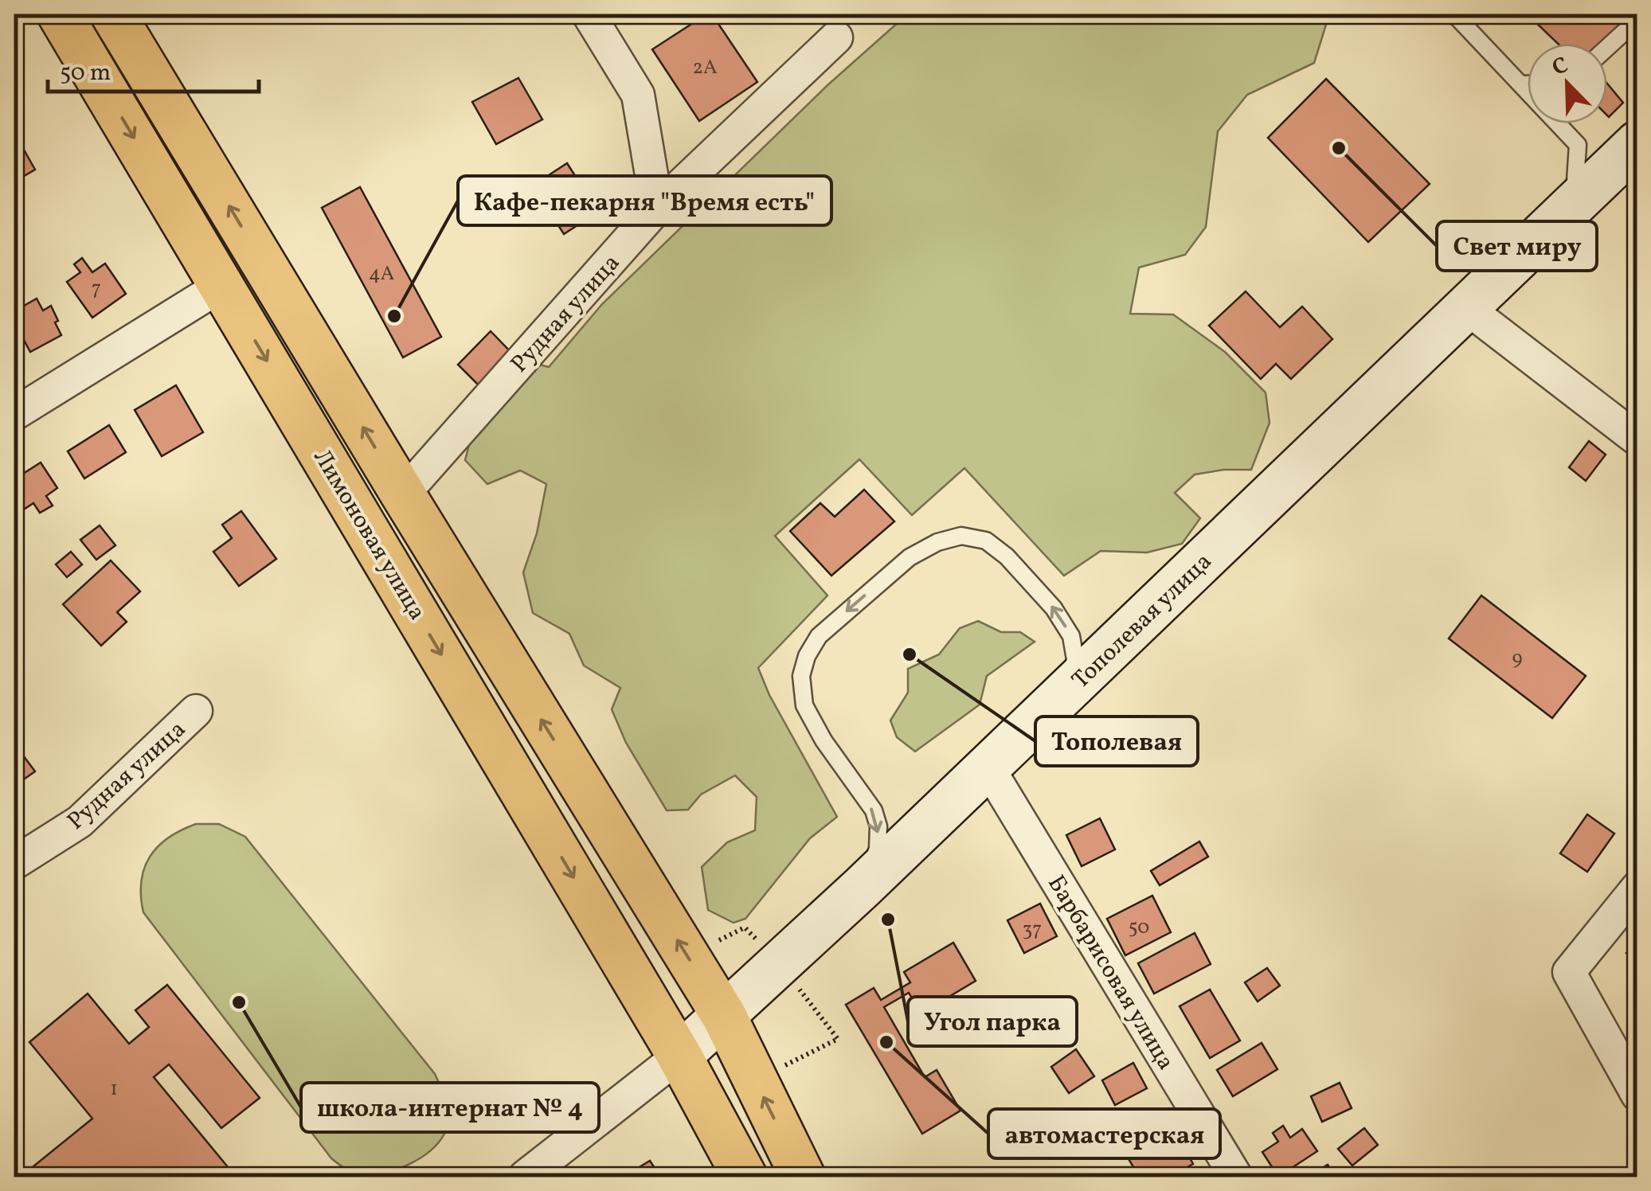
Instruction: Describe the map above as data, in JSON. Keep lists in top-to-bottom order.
{
  "streets": {
    "highway": ["Лимоновая улица"],
    "main road": ["Тополевая улица"],
    "street": ["Рудная улица", "Барбарисовая улица"]
  },
  "crossings": [
    ["Рудная улица", "Лимоновая улица"],
    ["Лимоновая улица", "Тополевая улица"],
    ["Тополевая улица", "Барбарисовая улица"]
  ],
  "places": [
    "Свет миру",
    "Кафе-пекарня \"Время есть\"",
    "Тополевая",
    "Угол парка",
    "школа-интернат № 4",
    "автомастерская"
  ],
  "house_numbers": [
    "2А",
    "4А",
    "7",
    "9",
    "50",
    "37",
    "1"
  ],
  "scale_bar": "50 m",
  "north": "top left"
}
